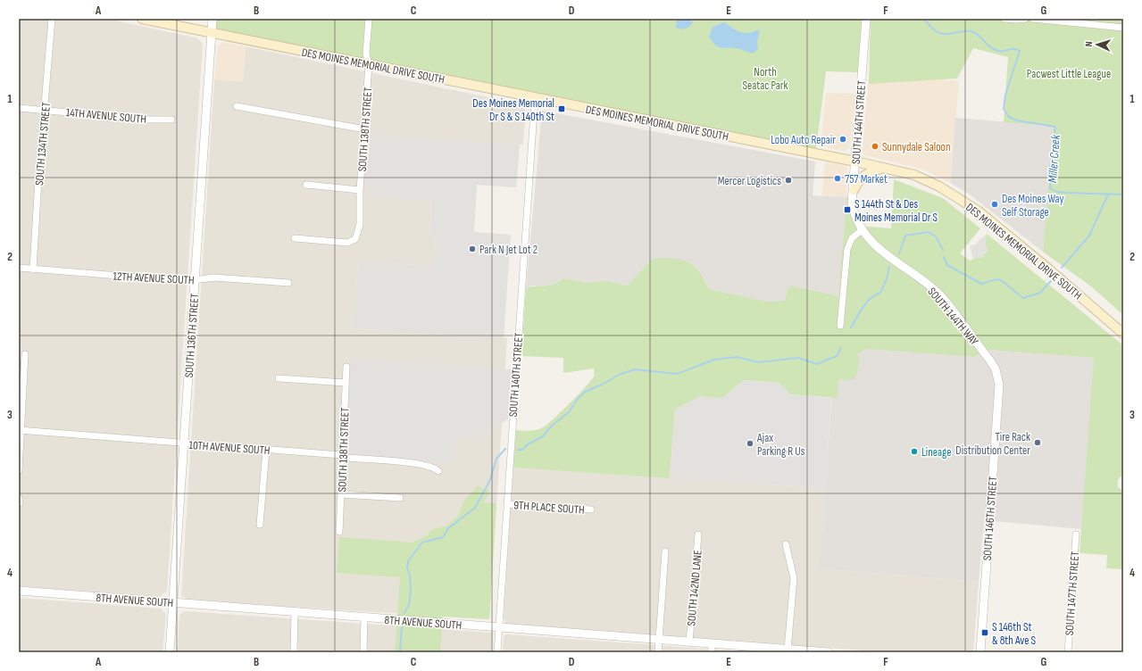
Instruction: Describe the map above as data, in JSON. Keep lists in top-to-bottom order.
{
  "streets": {
    "main road": ["DES MOINES MEMORIAL DRIVE SOUTH"],
    "street": [
      "14TH AVENUE SOUTH",
      "SOUTH 144TH STREET",
      "SOUTH 138TH STREET",
      "SOUTH 134TH STREET",
      "12TH AVENUE SOUTH",
      "SOUTH 144TH WAY",
      "SOUTH 136TH STREET",
      "SOUTH 140TH STREET",
      "10TH AVENUE SOUTH",
      "9TH PLACE SOUTH",
      "SOUTH 146TH STREET",
      "SOUTH 142ND LANE",
      "SOUTH 147TH STREET",
      "8TH AVENUE SOUTH"
    ]
  },
  "crossings": [
    ["DES MOINES MEMORIAL DRIVE SOUTH", "SOUTH 144TH STREET"],
    ["DES MOINES MEMORIAL DRIVE SOUTH", "SOUTH 138TH STREET"],
    ["DES MOINES MEMORIAL DRIVE SOUTH", "SOUTH 136TH STREET"],
    ["DES MOINES MEMORIAL DRIVE SOUTH", "SOUTH 140TH STREET"],
    ["14TH AVENUE SOUTH", "SOUTH 134TH STREET"],
    ["SOUTH 144TH STREET", "SOUTH 144TH WAY"],
    ["SOUTH 138TH STREET", "10TH AVENUE SOUTH"],
    ["SOUTH 134TH STREET", "12TH AVENUE SOUTH"],
    ["12TH AVENUE SOUTH", "SOUTH 136TH STREET"],
    ["SOUTH 144TH WAY", "SOUTH 146TH STREET"],
    ["SOUTH 136TH STREET", "10TH AVENUE SOUTH"],
    ["SOUTH 136TH STREET", "8TH AVENUE SOUTH"],
    ["SOUTH 140TH STREET", "9TH PLACE SOUTH"],
    ["SOUTH 140TH STREET", "8TH AVENUE SOUTH"],
    ["SOUTH 142ND LANE", "8TH AVENUE SOUTH"]
  ],
  "water": ["Miller Creek"],
  "parks": ["North Seatac Park", "Pacwest Little League"],
  "places": {
    "transit": ["Des Moines Memorial Dr S & S 140th St", "S 144th St & Des Moines Memorial Dr S", "S 146th St & 8th Ave S"],
    "other": [
      "Lobo Auto Repair",
      "Sunnydale Saloon",
      "757 Market",
      "Mercer Logistics",
      "Des Moines Way Self Storage",
      "Park N Jet Lot 2",
      "Tire Rack Distribution Center",
      "Ajax Parking R Us",
      "Lineage"
    ]
  },
  "north": "left",
  "grid": {
    "columns": [
      "A",
      "B",
      "C",
      "D",
      "E",
      "F",
      "G"
    ],
    "rows": [
      "1",
      "2",
      "3",
      "4"
    ]
  }
}
